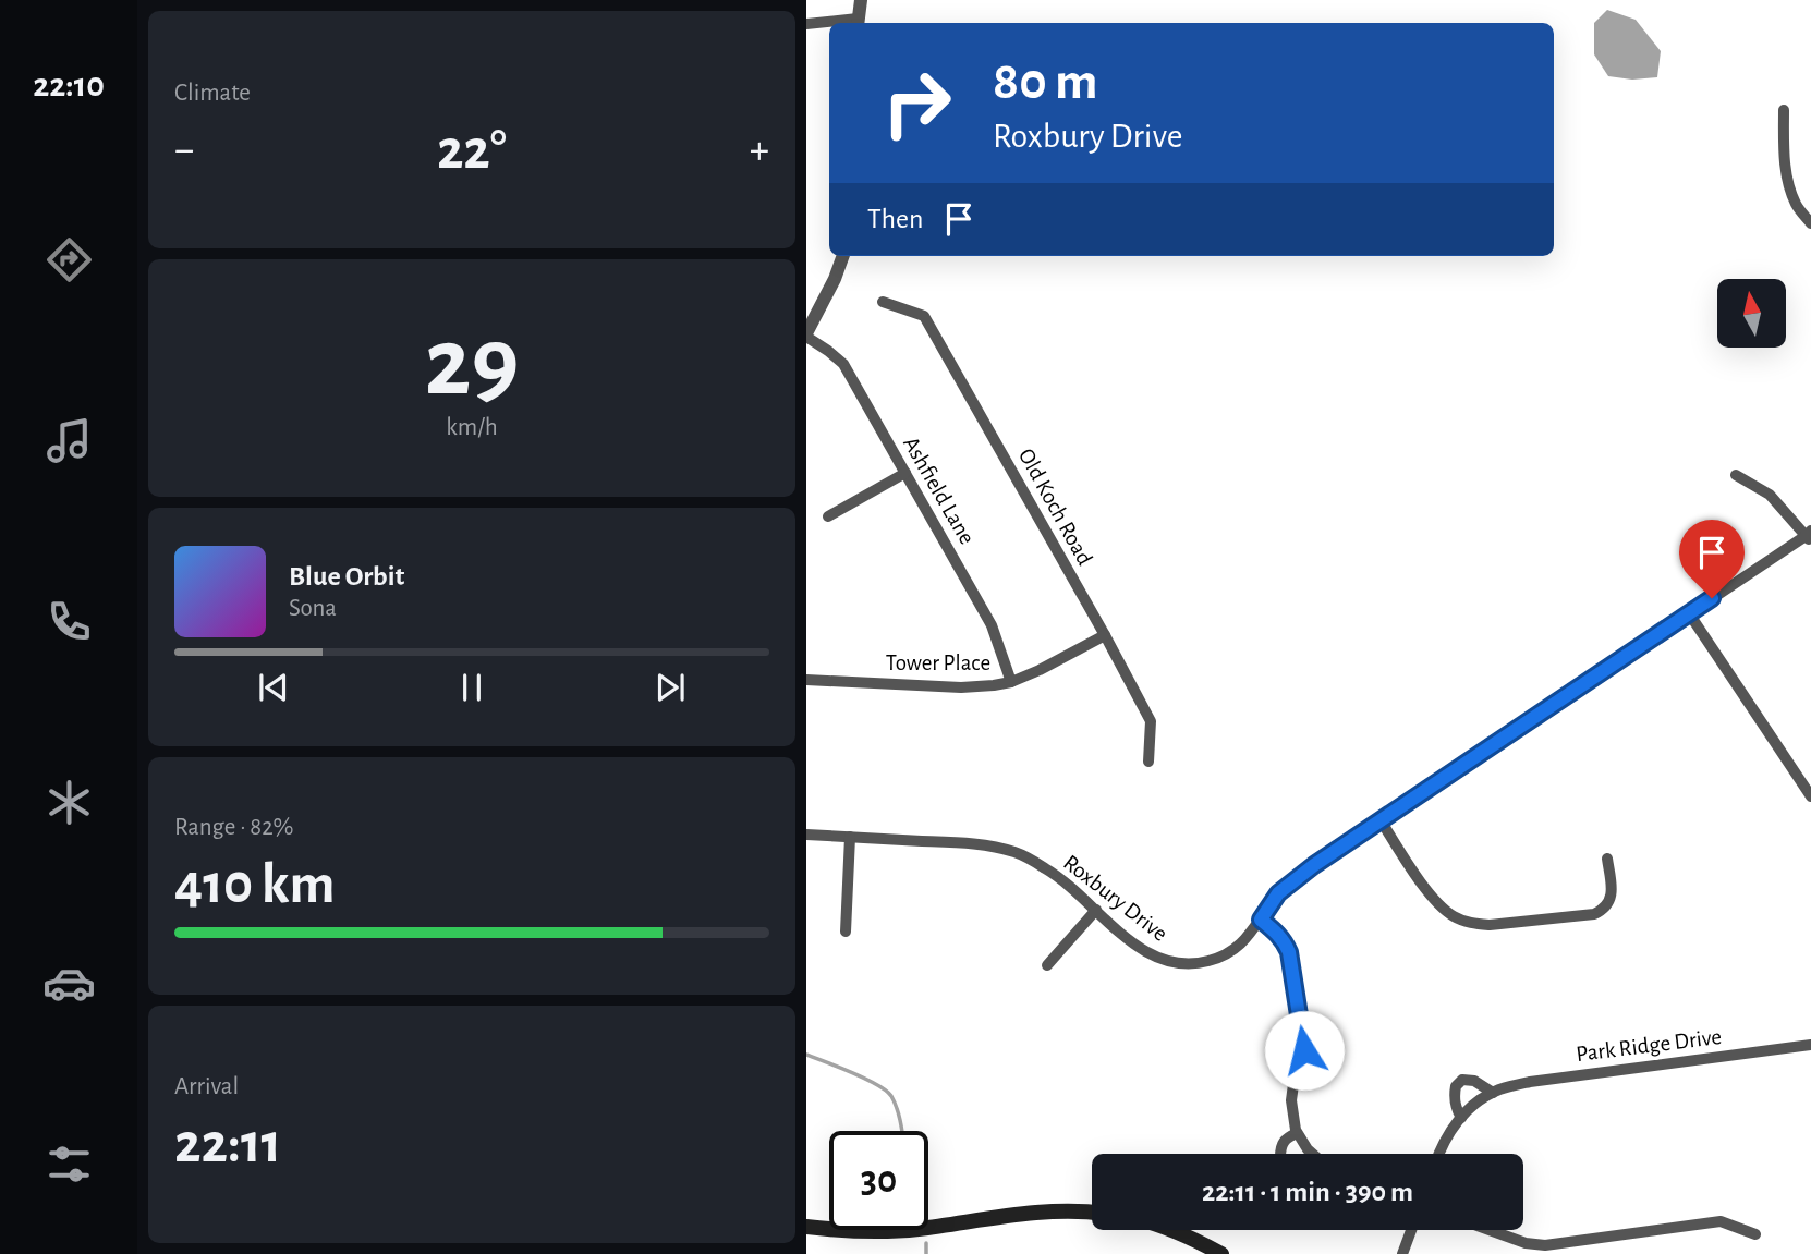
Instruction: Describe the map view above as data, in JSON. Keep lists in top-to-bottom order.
{
  "streets": {
    "street": [
      "Ashfield Lane",
      "Old Koch Road",
      "Tower Place",
      "Roxbury Drive",
      "Park Ridge Drive"
    ]
  },
  "crossings": [
    ["Ashfield Lane", "Tower Place"],
    ["Old Koch Road", "Tower Place"]
  ],
  "north": "top",
  "page": {
    "tabs": "22:10",
    "tile": [
      "Climate",
      ["29", "km/h"],
      ["Range · 82%", "410 km"],
      ["Arrival", "22:11"]
    ],
    "turn": ["80 m", "Roxbury Drive"],
    "heat": ["−", "22°", "+"],
    "then": "Then",
    "song": ["Blue Orbit", "Sona"],
    "limit": "30",
    "trip": "22:11 · 1 min · 390 m"
  }
}
